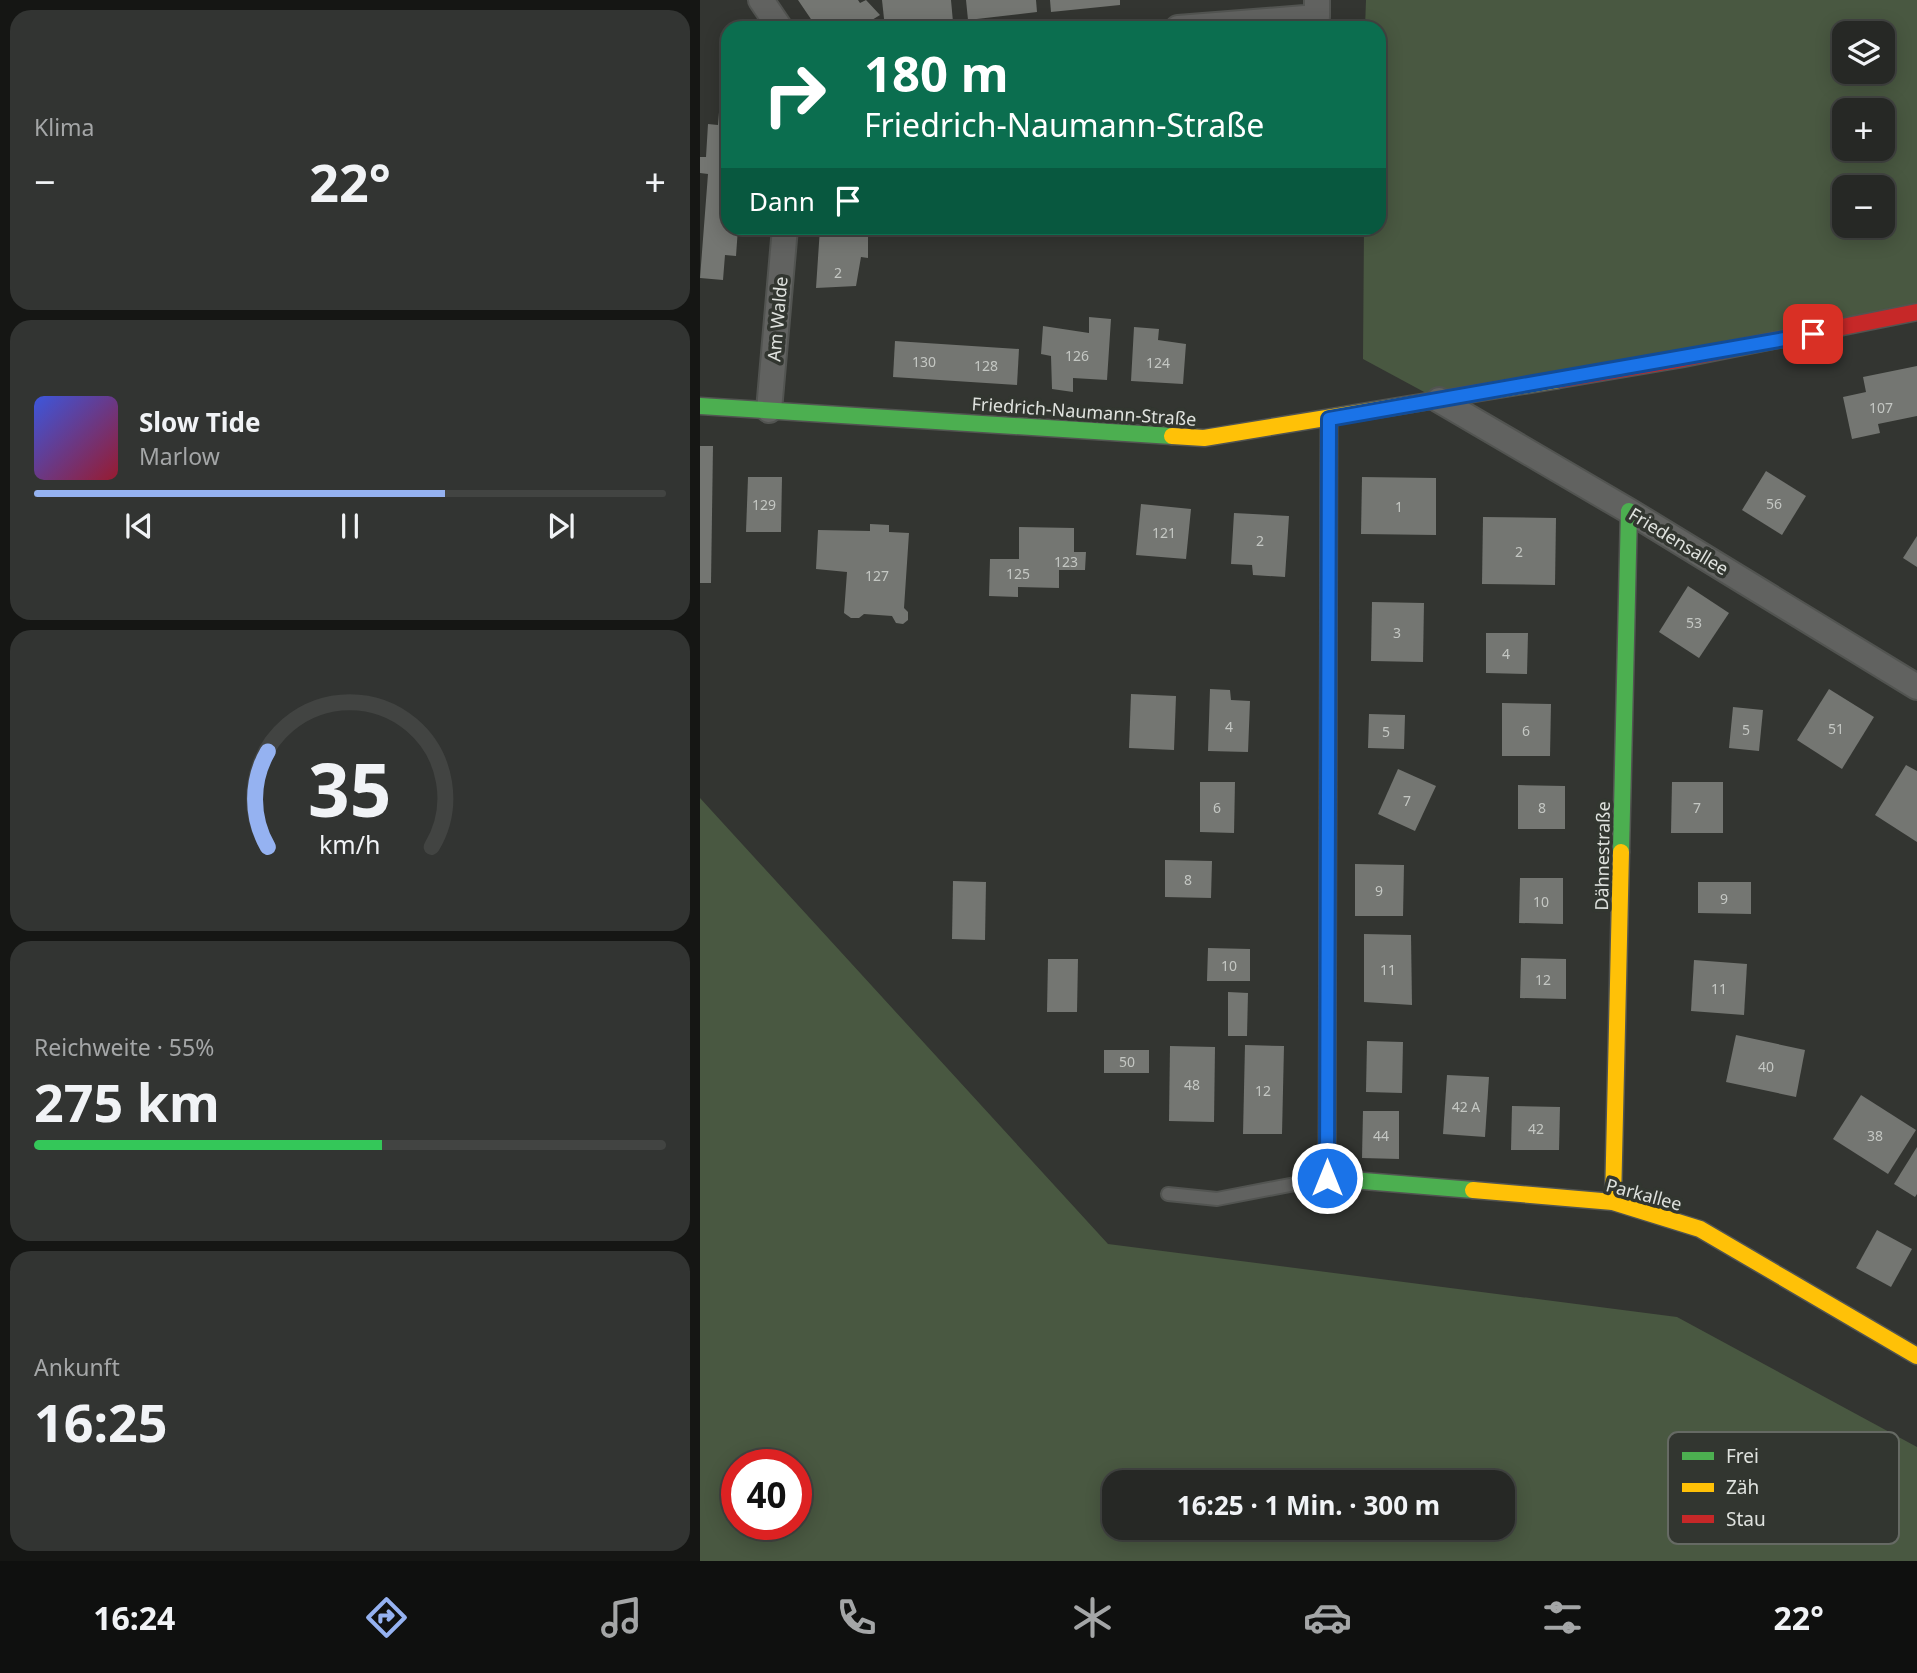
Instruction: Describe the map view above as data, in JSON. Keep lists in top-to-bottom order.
{
  "streets": {
    "street": [
      "Am Walde",
      "Friedrich-Naumann-Straße",
      "Friedensallee",
      "Dähnestraße",
      "Parkallee"
    ]
  },
  "crossings": [
    ["Am Walde", "Friedrich-Naumann-Straße"],
    ["Friedrich-Naumann-Straße", "Friedensallee"],
    ["Friedensallee", "Dähnestraße"],
    ["Dähnestraße", "Parkallee"]
  ],
  "house_numbers": [
    "2",
    "126",
    "130",
    "124",
    "128",
    "107",
    "56",
    "129",
    "1",
    "121",
    "2",
    "2",
    "123",
    "125",
    "127",
    "53",
    "3",
    "4",
    "4",
    "51",
    "5",
    "6",
    "5",
    "7",
    "6",
    "8",
    "7",
    "8",
    "9",
    "9",
    "10",
    "10",
    "11",
    "12",
    "11",
    "50",
    "40",
    "48",
    "12",
    "42 A",
    "42",
    "44",
    "38"
  ],
  "legend": ["Frei", "Zäh", "Stau"],
  "page": {
    "tile": [
      "Klima",
      ["Reichweite · 55%", "275 km"],
      ["Ankunft", "16:25"]
    ],
    "map_buttons": ["+", "−"],
    "turn": ["180 m", "Friedrich-Naumann-Straße"],
    "heat": ["−", "22°", "+"],
    "then": "Dann",
    "song": ["Slow Tide", "Marlow"],
    "limit": "40",
    "trip": "16:25 · 1 Min. · 300 m",
    "tabs": ["16:24", "22°"],
    "gauge": ["35", "km/h"]
  }
}
